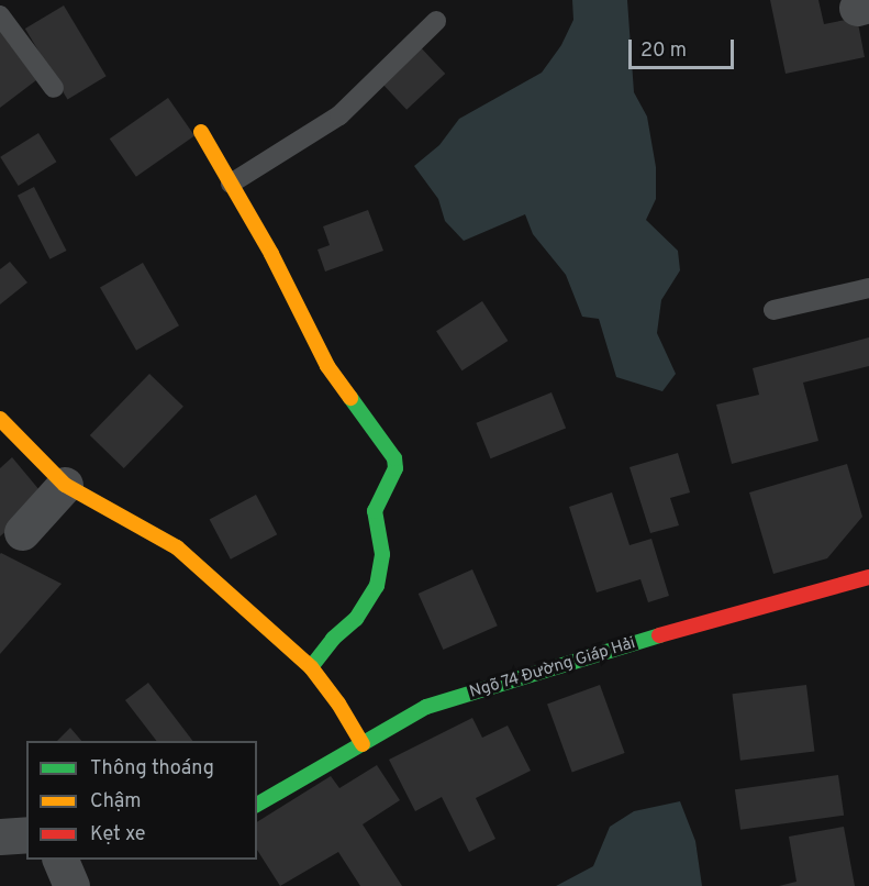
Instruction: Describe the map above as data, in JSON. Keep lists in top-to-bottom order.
{
  "streets": {
    "street": ["Ngõ 74 Đường Giáp Hải"]
  },
  "legend": ["Thông thoáng", "Chậm", "Kẹt xe"],
  "scale_bar": "20 m"
}
